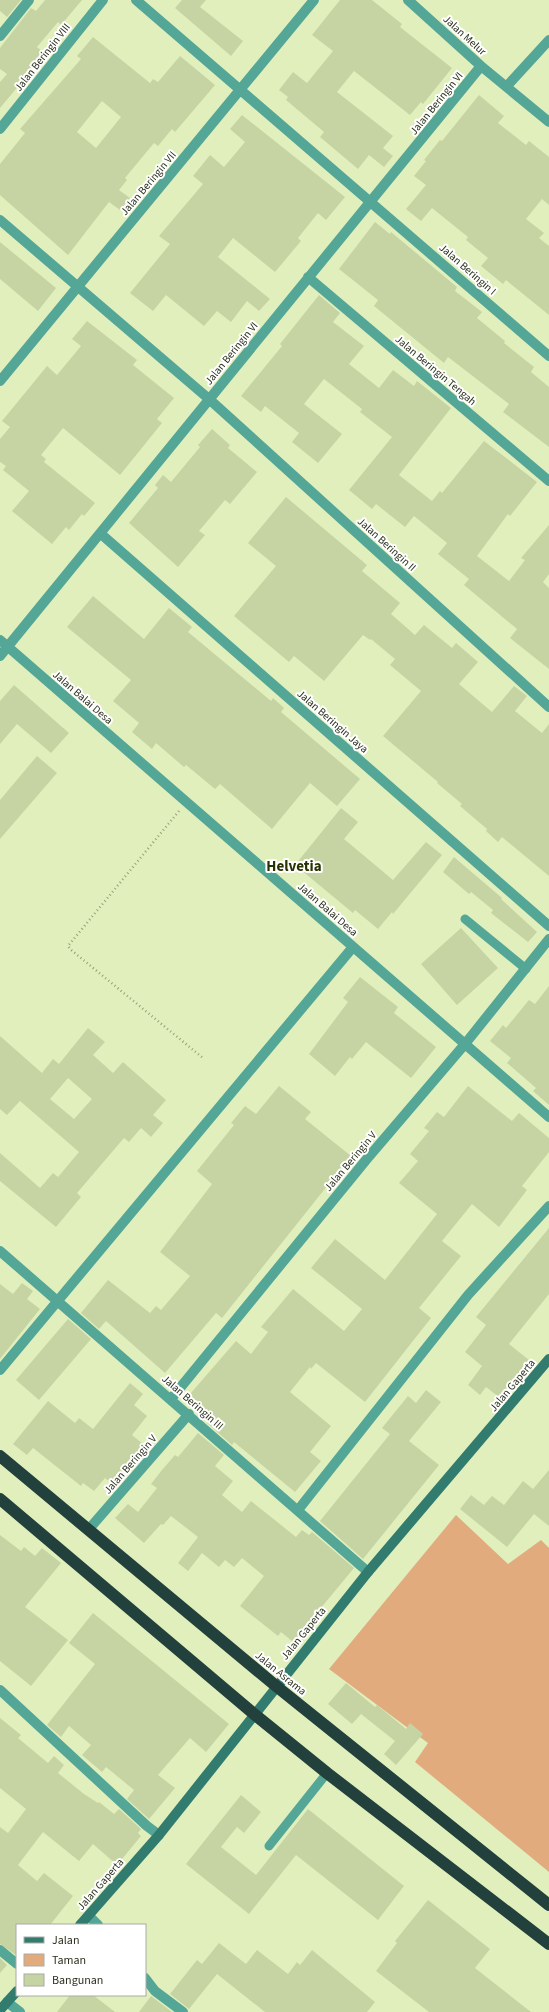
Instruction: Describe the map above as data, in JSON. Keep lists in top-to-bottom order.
{
  "streets": {
    "highway": ["Jalan Asrama"],
    "street": [
      "Jalan Melur",
      "Jalan Beringin VIII",
      "Jalan Beringin VI",
      "Jalan Beringin VII",
      "Jalan Beringin I",
      "Jalan Beringin Tengah",
      "Jalan Beringin II",
      "Jalan Balai Desa",
      "Jalan Beringin Jaya",
      "Jalan Beringin V",
      "Jalan Gaperta",
      "Jalan Beringin III"
    ]
  },
  "crossings": [
    ["Jalan Melur", "Jalan Beringin VI"],
    ["Jalan Beringin VI", "Jalan Beringin I"],
    ["Jalan Beringin VI", "Jalan Beringin Tengah"],
    ["Jalan Beringin VI", "Jalan Beringin II"],
    ["Jalan Beringin VI", "Jalan Balai Desa"],
    ["Jalan Beringin VI", "Jalan Beringin Jaya"],
    ["Jalan Beringin VII", "Jalan Beringin I"],
    ["Jalan Beringin VII", "Jalan Beringin II"],
    ["Jalan Balai Desa", "Jalan Beringin V"],
    ["Jalan Beringin V", "Jalan Beringin III"],
    ["Jalan Beringin V", "Jalan Asrama"],
    ["Jalan Gaperta", "Jalan Beringin III"],
    ["Jalan Gaperta", "Jalan Asrama"]
  ],
  "districts": ["Helvetia"],
  "legend": ["Jalan", "Taman", "Bangunan"]
}
